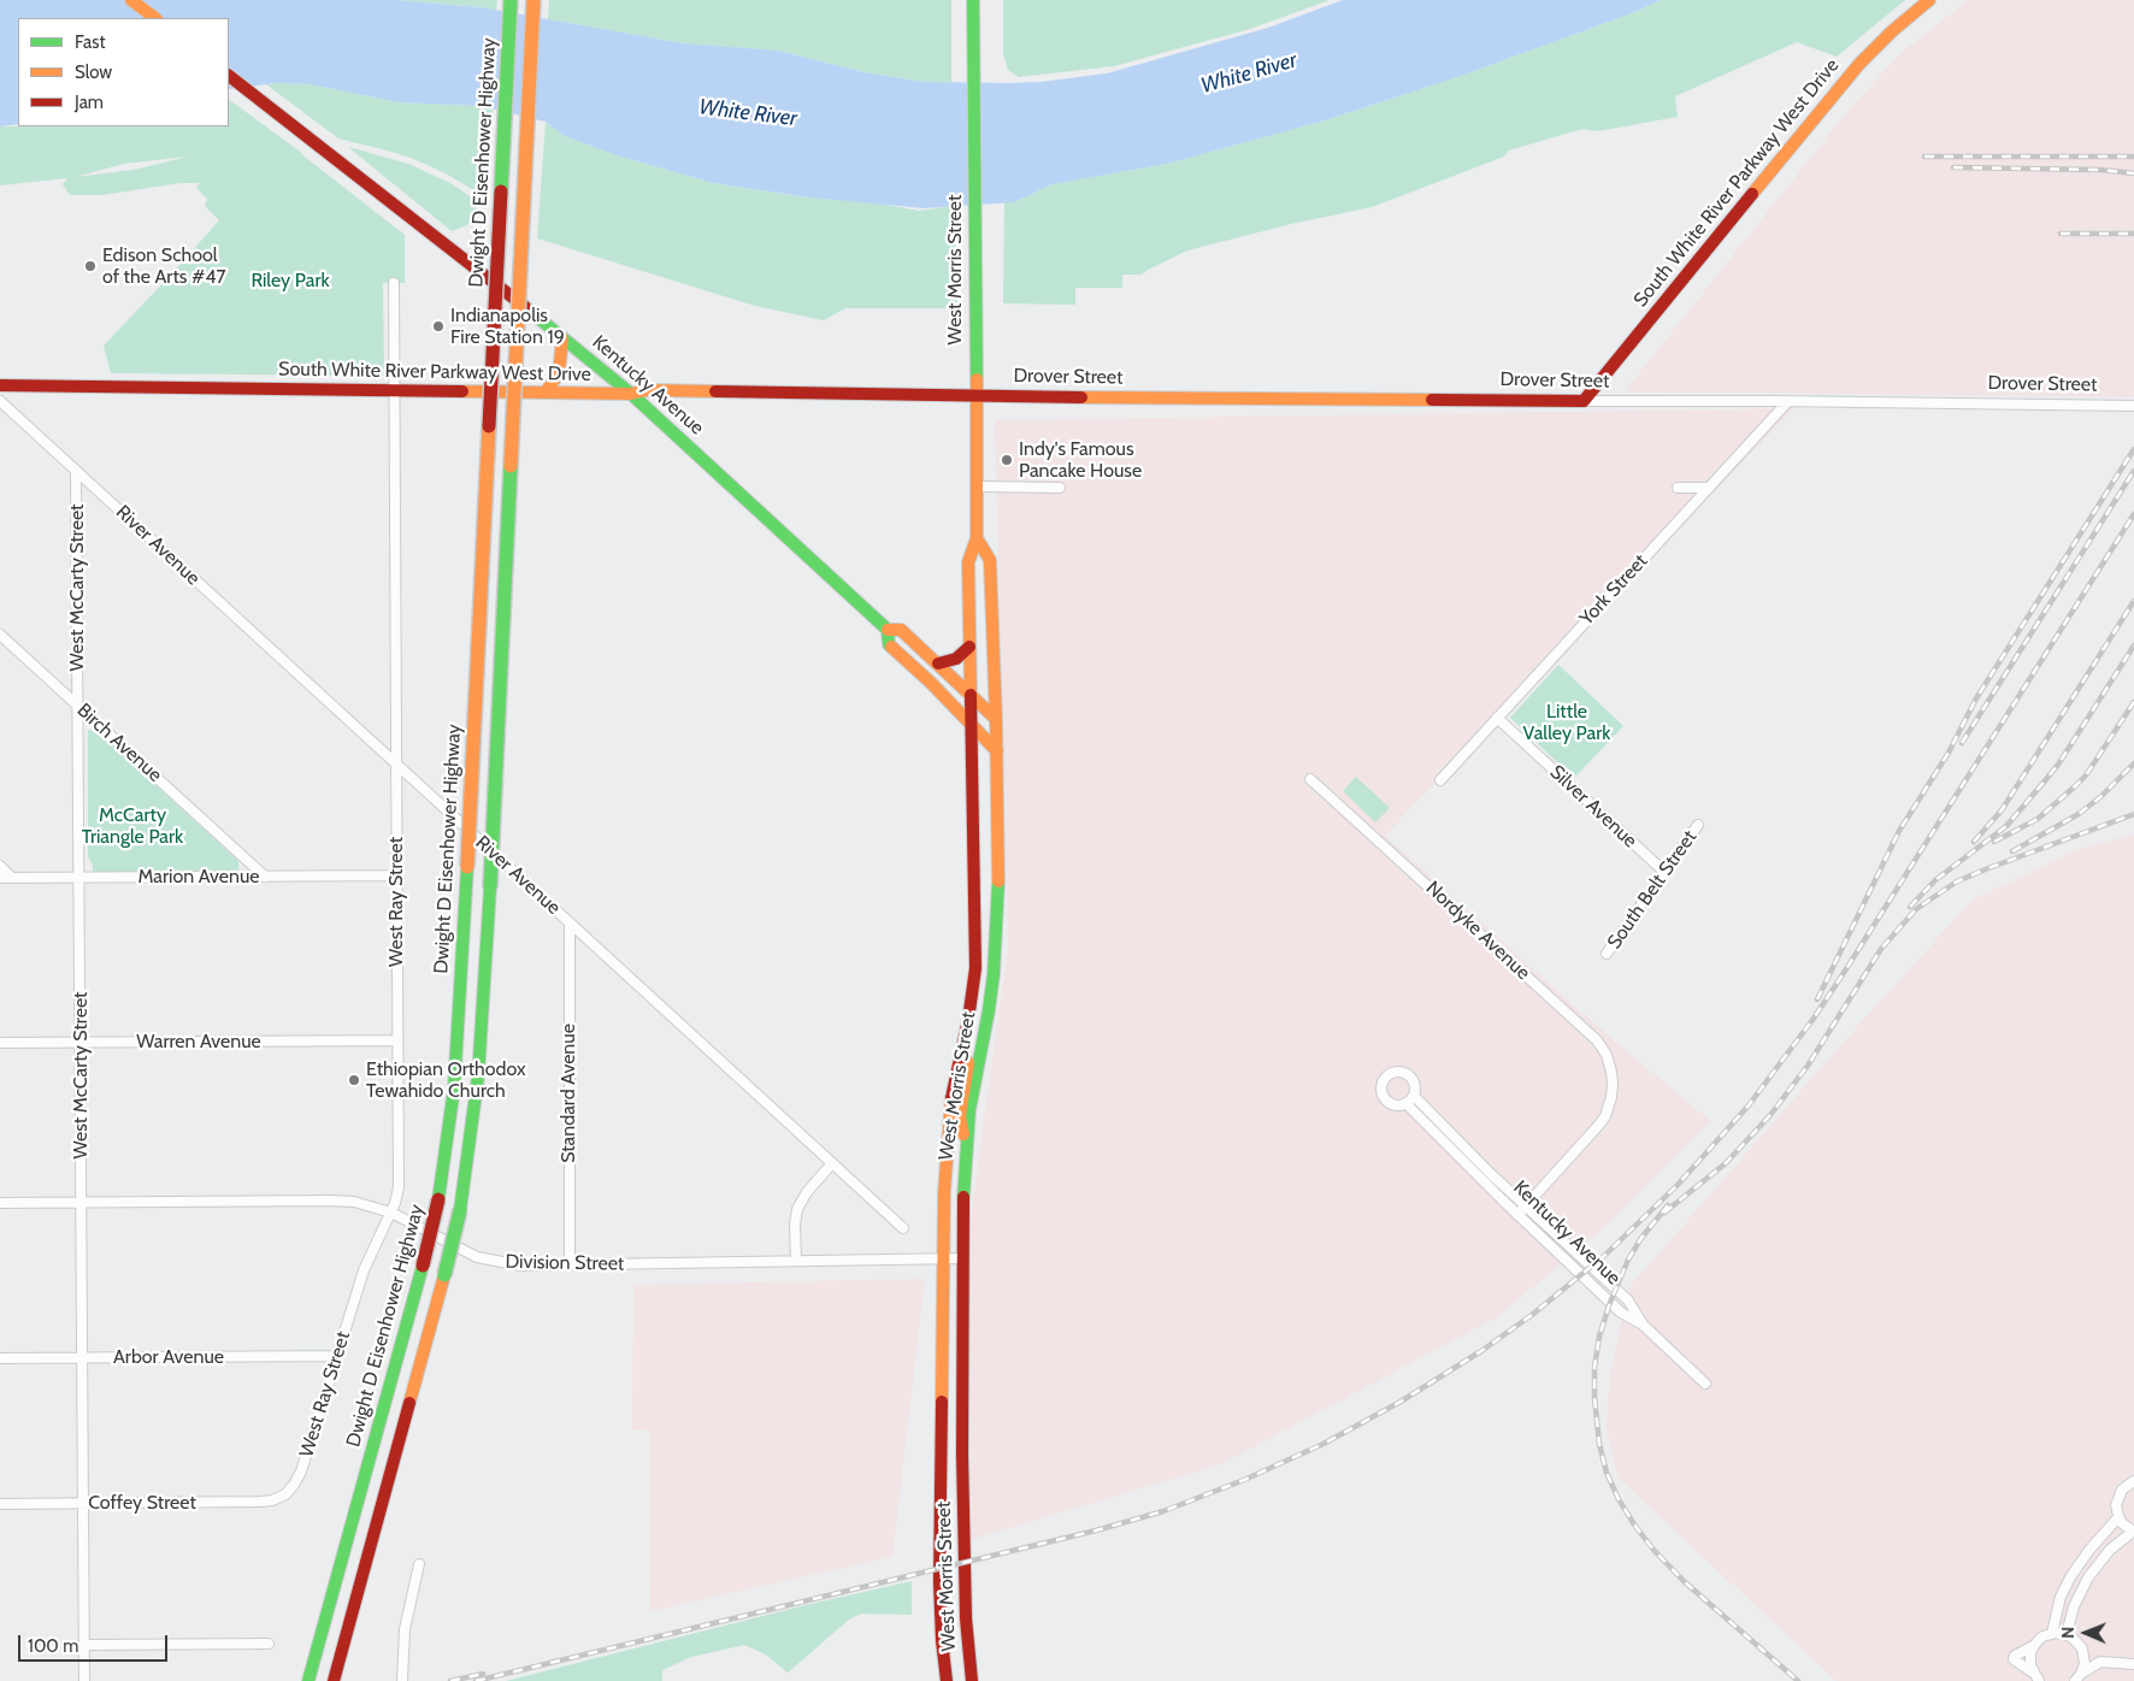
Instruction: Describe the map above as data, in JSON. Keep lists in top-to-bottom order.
{
  "streets": {
    "main road": [
      "Dwight D Eisenhower Highway",
      "South White River Parkway West Drive",
      "West Morris Street",
      "Drover Street",
      "Kentucky Avenue"
    ],
    "street": [
      "River Avenue",
      "West McCarty Street",
      "York Street",
      "Birch Avenue",
      "Silver Avenue",
      "Marion Avenue",
      "South Belt Street",
      "West Ray Street",
      "Nordyke Avenue",
      "Warren Avenue",
      "Standard Avenue",
      "Division Street",
      "Arbor Avenue",
      "Coffey Street"
    ]
  },
  "crossings": [
    ["South White River Parkway West Drive", "West Morris Street"],
    ["South White River Parkway West Drive", "Drover Street"],
    ["South White River Parkway West Drive", "Kentucky Avenue"],
    ["South White River Parkway West Drive", "West Ray Street"],
    ["West Morris Street", "Drover Street"],
    ["West Morris Street", "Kentucky Avenue"],
    ["West Morris Street", "Division Street"],
    ["Drover Street", "York Street"],
    ["River Avenue", "West McCarty Street"],
    ["River Avenue", "West Ray Street"],
    ["River Avenue", "Standard Avenue"],
    ["West McCarty Street", "Birch Avenue"],
    ["West McCarty Street", "Marion Avenue"],
    ["West McCarty Street", "Warren Avenue"],
    ["West McCarty Street", "Division Street"],
    ["West McCarty Street", "Arbor Avenue"],
    ["West McCarty Street", "Coffey Street"],
    ["York Street", "Silver Avenue"],
    ["Birch Avenue", "Marion Avenue"],
    ["Silver Avenue", "South Belt Street"],
    ["Marion Avenue", "West Ray Street"],
    ["West Ray Street", "Warren Avenue"],
    ["West Ray Street", "Division Street"],
    ["West Ray Street", "Arbor Avenue"],
    ["West Ray Street", "Coffey Street"],
    ["Standard Avenue", "Division Street"]
  ],
  "water": ["White River"],
  "parks": ["Riley Park", "Little Valley Park", "McCarty Triangle Park"],
  "places": [
    "Edison School of the Arts #47",
    "Indianapolis Fire Station 19",
    "Indy's Famous Pancake House",
    "Ethiopian Orthodox Tewahido Church"
  ],
  "legend": ["Fast", "Slow", "Jam"],
  "scale_bar": "100 m",
  "north": "left"
}
